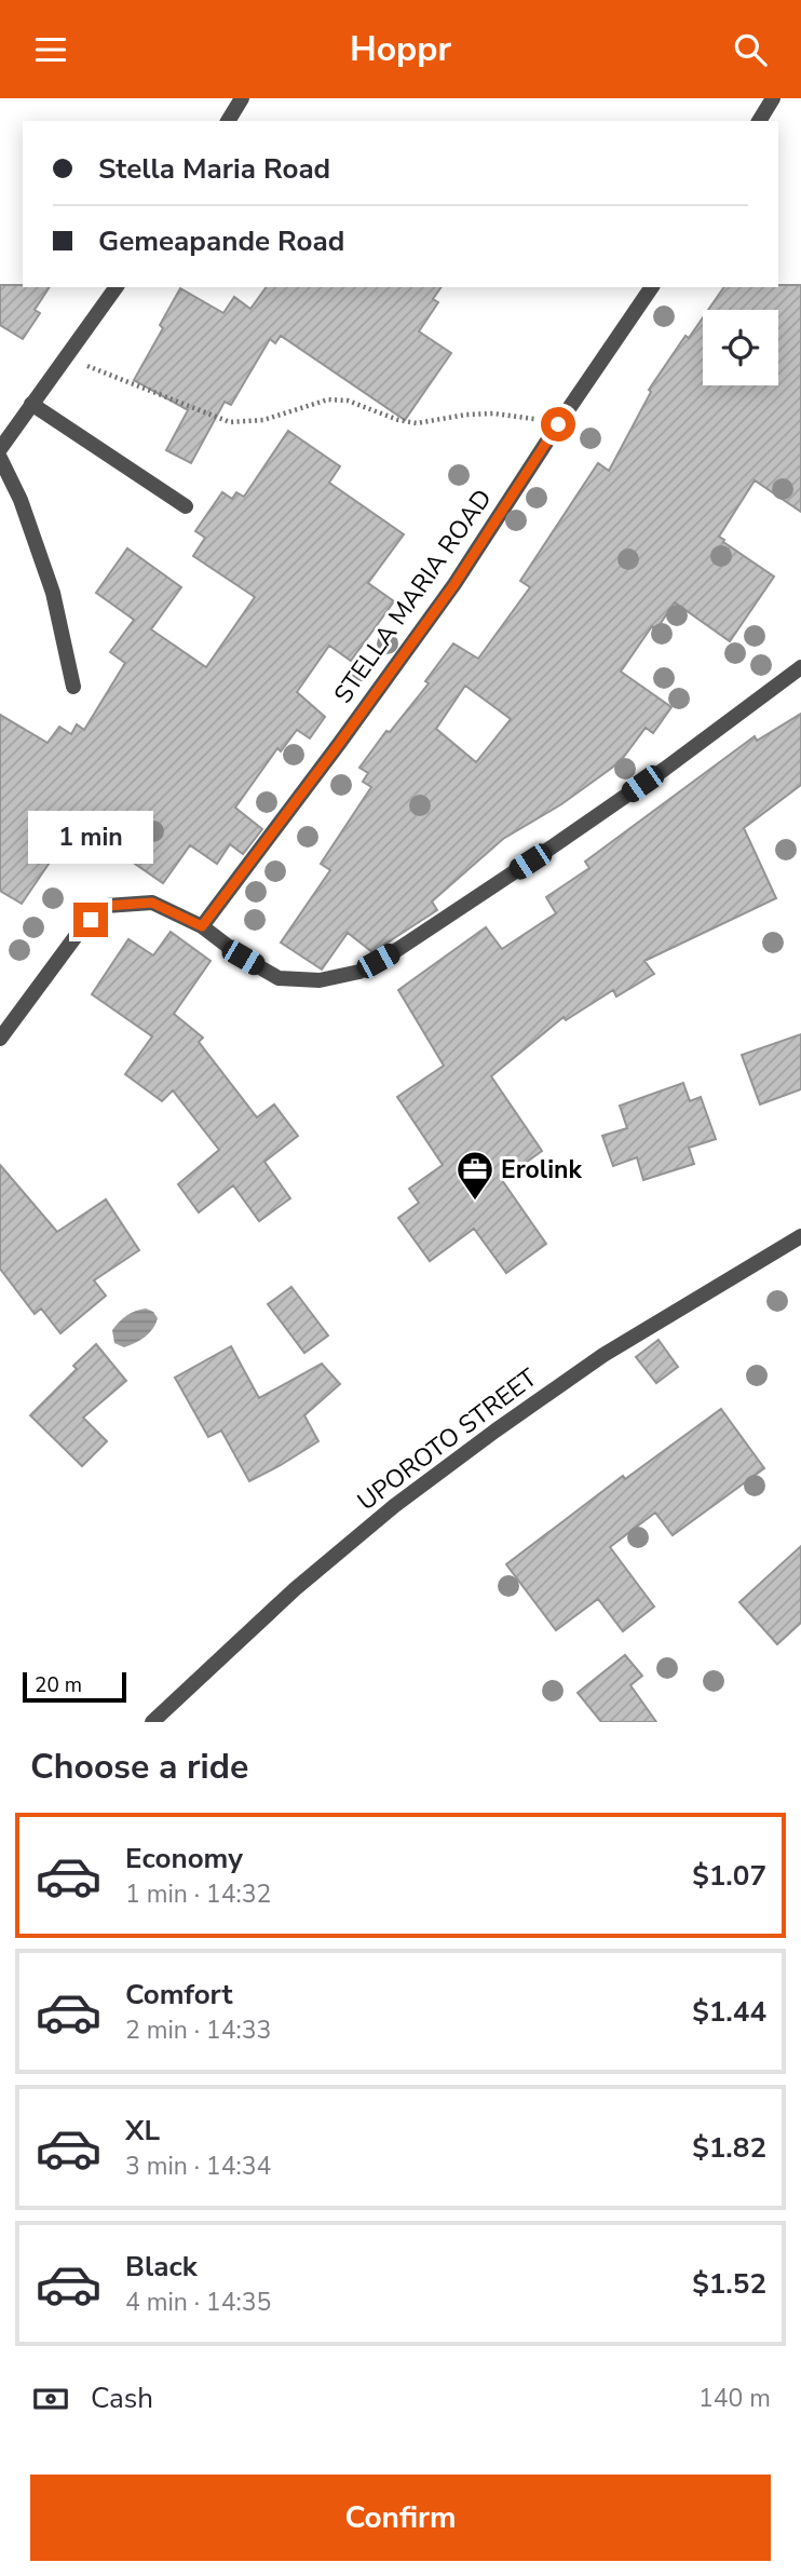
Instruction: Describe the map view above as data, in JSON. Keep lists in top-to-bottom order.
{
  "streets": {
    "street": ["STELLA MARIA ROAD", "UPOROTO STREET"]
  },
  "places": {
    "office": ["Erolink"]
  },
  "scale_bar": "20 m",
  "page": {
    "header": "Hoppr",
    "banner": ["Stella Maria Road", "Gemeapande Road"],
    "bubble": "1 min",
    "scale": "20 m",
    "heading": "Choose a ride",
    "list": [
      {
        "name": "Economy",
        "note": "1 min · 14:32",
        "value": "$1.07"
      },
      {
        "name": "Comfort",
        "note": "2 min · 14:33",
        "value": "$1.44"
      },
      {
        "name": "XL",
        "note": "3 min · 14:34",
        "value": "$1.82"
      },
      {
        "name": "Black",
        "note": "4 min · 14:35",
        "value": "$1.52"
      }
    ],
    "pay": ["Cash", "140 m"],
    "buttons": "Confirm"
  }
}
